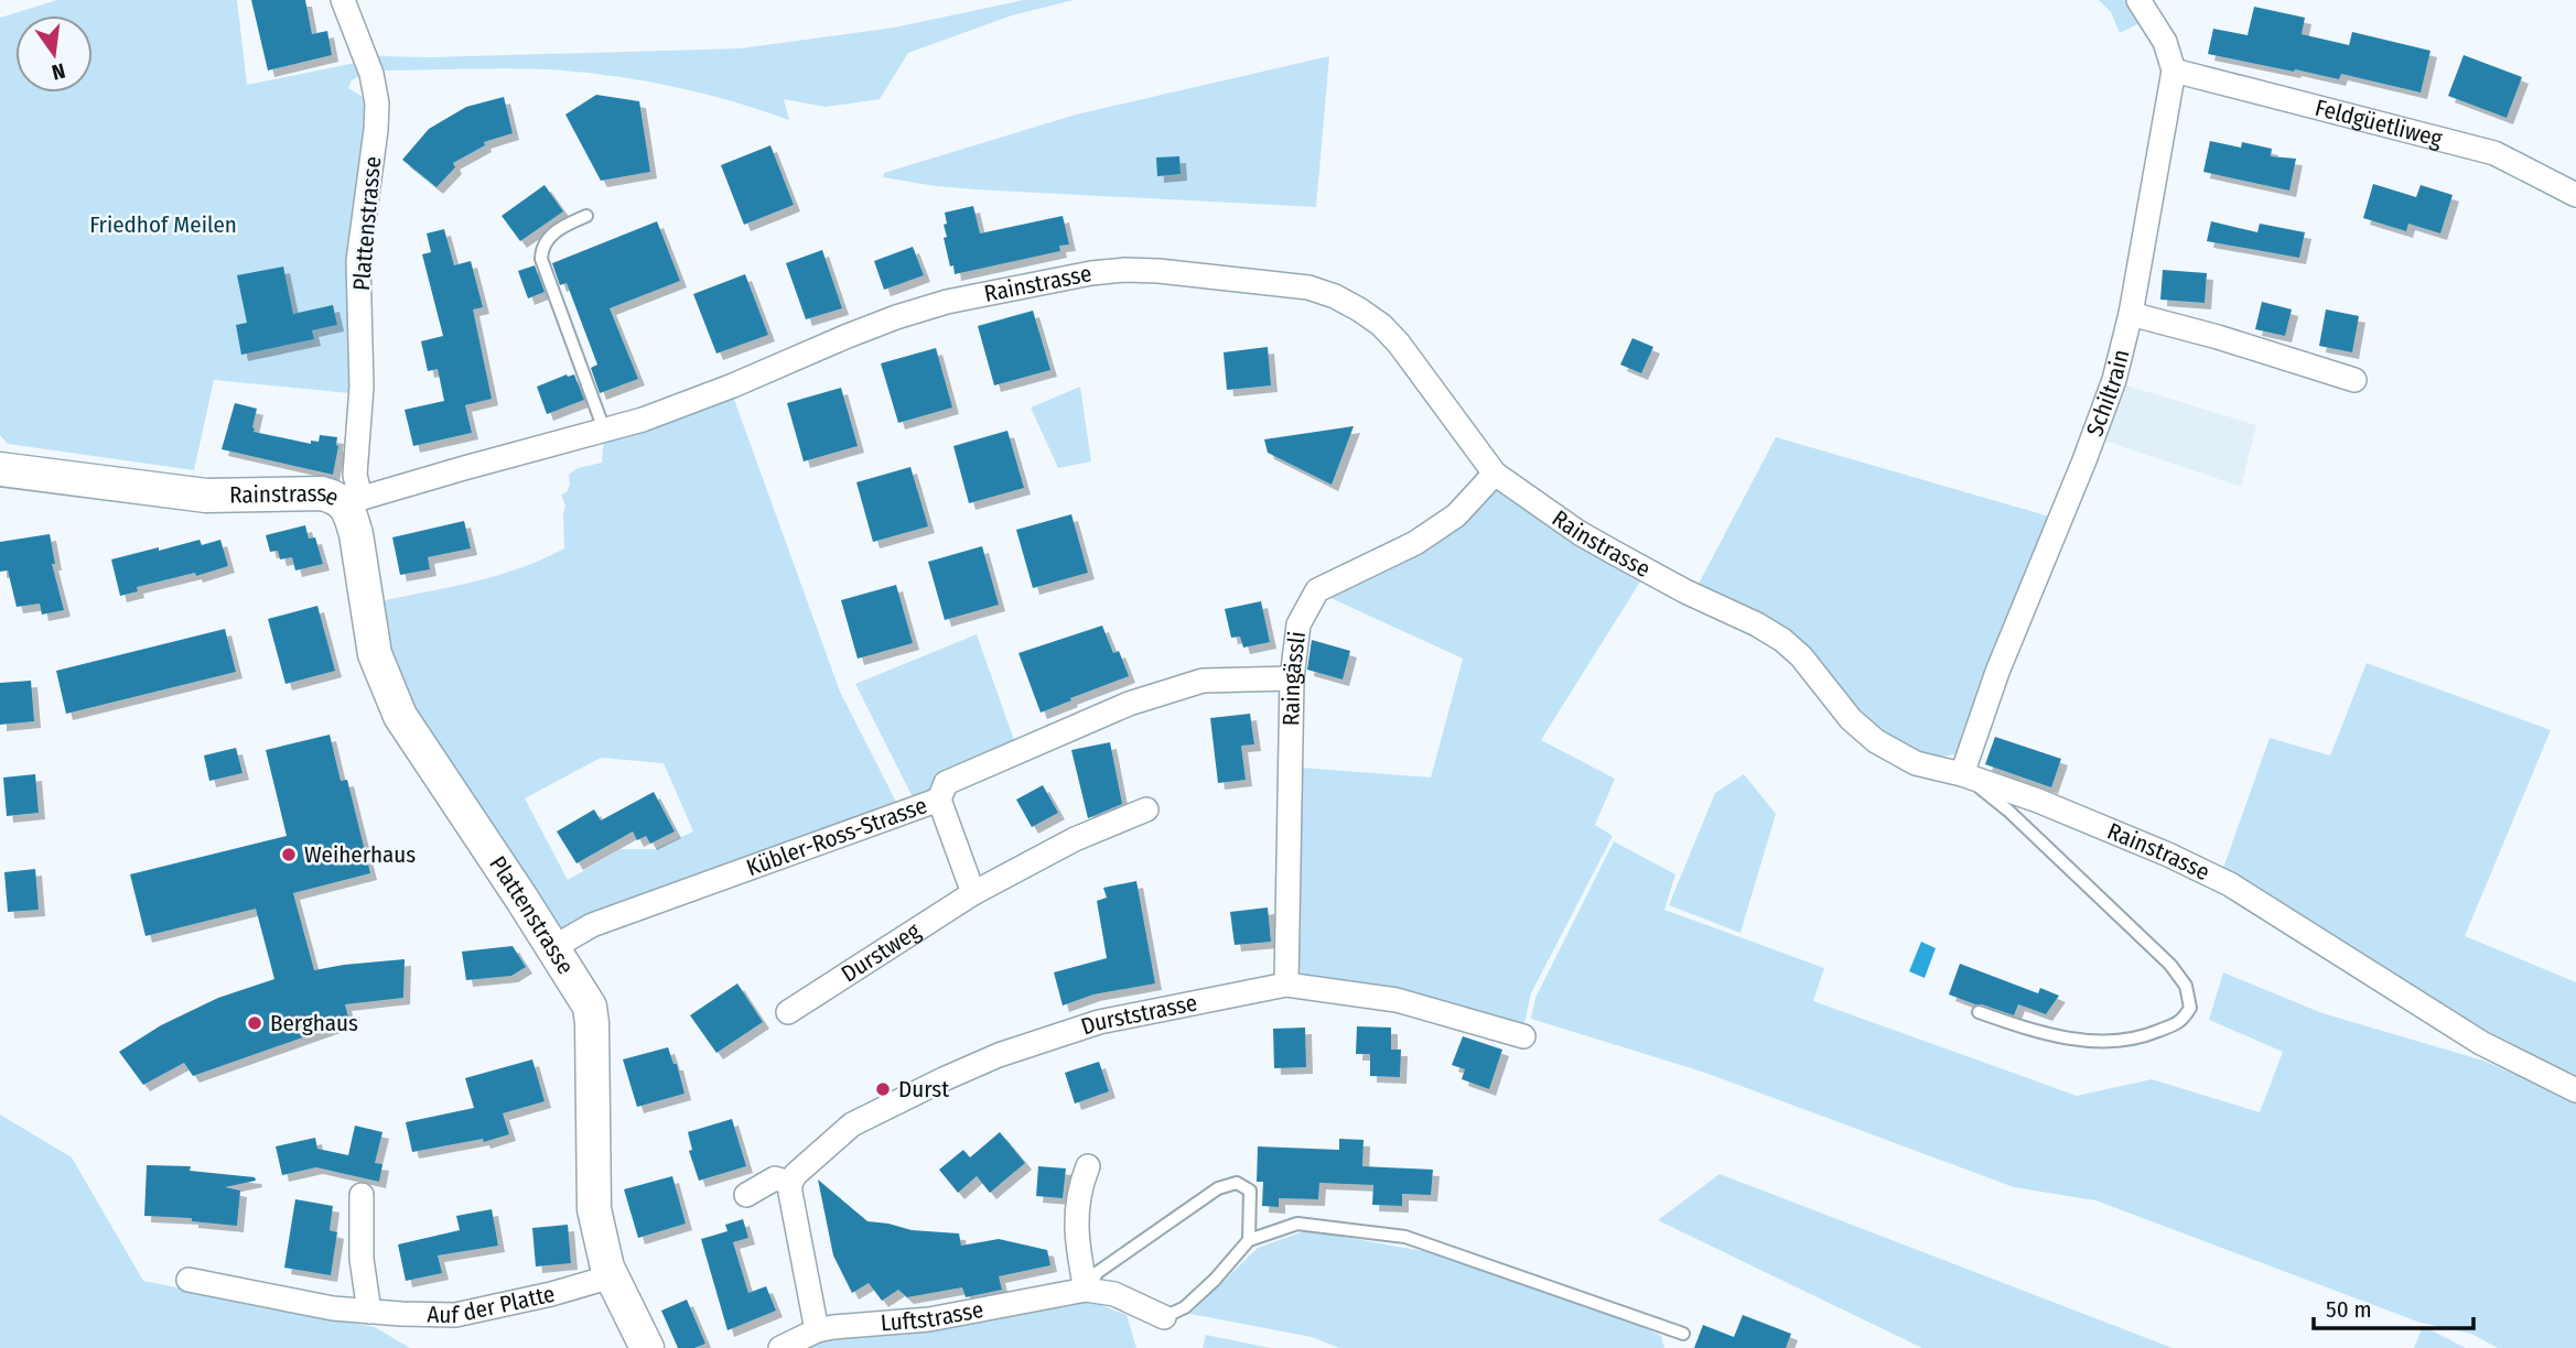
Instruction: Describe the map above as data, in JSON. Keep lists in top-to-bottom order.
{
  "streets": {
    "street": [
      "Feldgüetliweg",
      "Plattenstrasse",
      "Rainstrasse",
      "Schiltrain",
      "Raingässli",
      "Kübler-Ross-Strasse",
      "Durstweg",
      "Durststrasse",
      "Auf der Platte",
      "Luftstrasse"
    ]
  },
  "crossings": [
    ["Feldgüetliweg", "Schiltrain"],
    ["Plattenstrasse", "Rainstrasse"],
    ["Plattenstrasse", "Kübler-Ross-Strasse"],
    ["Plattenstrasse", "Auf der Platte"],
    ["Rainstrasse", "Schiltrain"],
    ["Rainstrasse", "Raingässli"],
    ["Raingässli", "Kübler-Ross-Strasse"],
    ["Raingässli", "Durststrasse"]
  ],
  "parks": ["Friedhof Meilen"],
  "places": ["Weiherhaus", "Berghaus", "Durst"],
  "scale_bar": "50 m",
  "north": "bottom"
}
